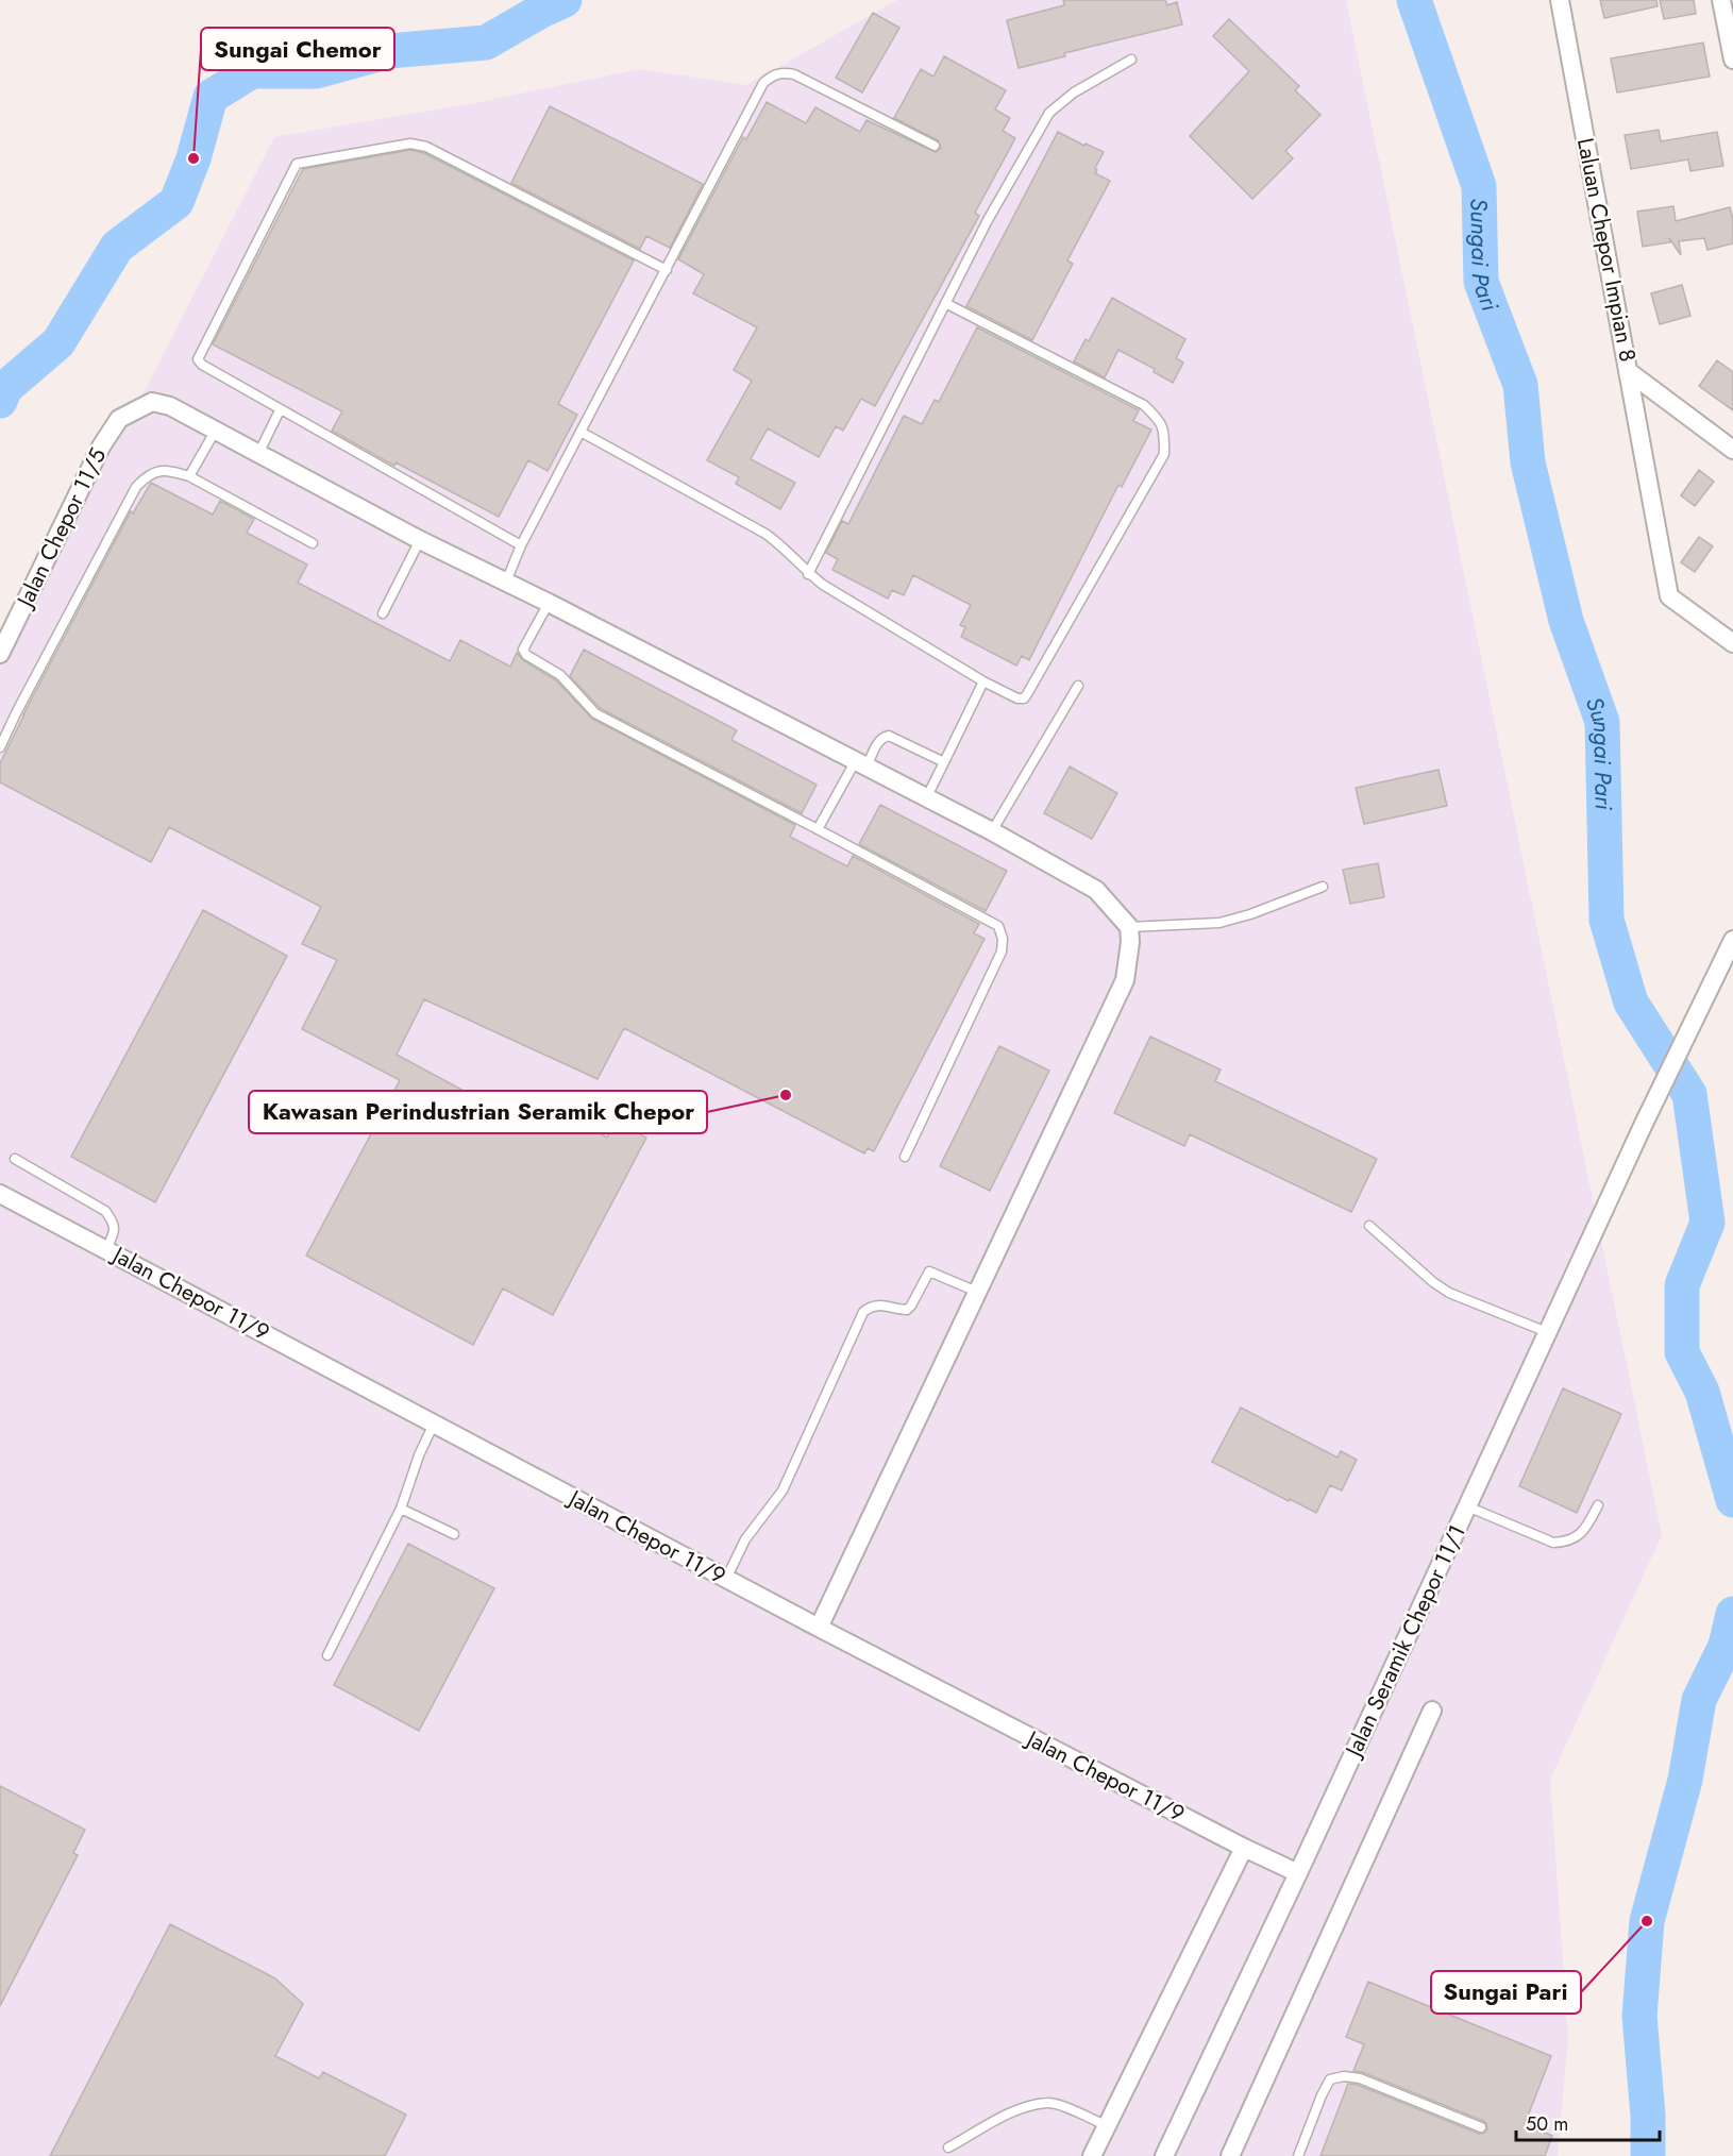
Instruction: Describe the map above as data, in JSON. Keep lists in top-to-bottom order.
{
  "streets": {
    "street": [
      "Laluan Chepor Impian 8",
      "Jalan Chepor 11/5",
      "Jalan Chepor 11/9",
      "Jalan Seramik Chepor 11/1"
    ]
  },
  "crossings": [
    ["Jalan Chepor 11/9", "Jalan Seramik Chepor 11/1"]
  ],
  "water": ["Sungai Pari"],
  "places": ["Sungai Chemor", "Kawasan Perindustrian Seramik Chepor", "Sungai Pari"],
  "scale_bar": "50 m"
}
